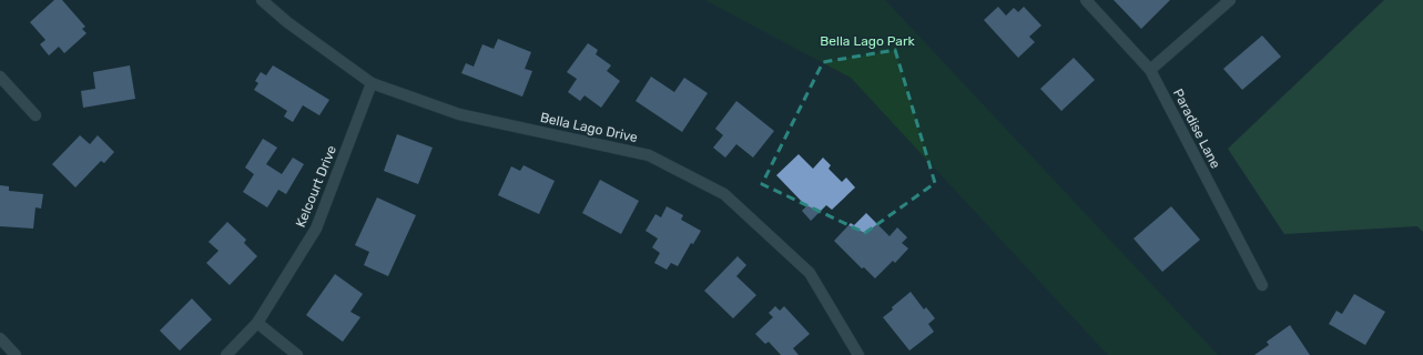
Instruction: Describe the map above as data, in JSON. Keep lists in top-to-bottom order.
{
  "streets": {
    "street": ["Bella Lago Drive", "Paradise Lane", "Kelcourt Drive"]
  },
  "crossings": [
    ["Bella Lago Drive", "Kelcourt Drive"]
  ],
  "parks": ["Bella Lago Park"]
}
